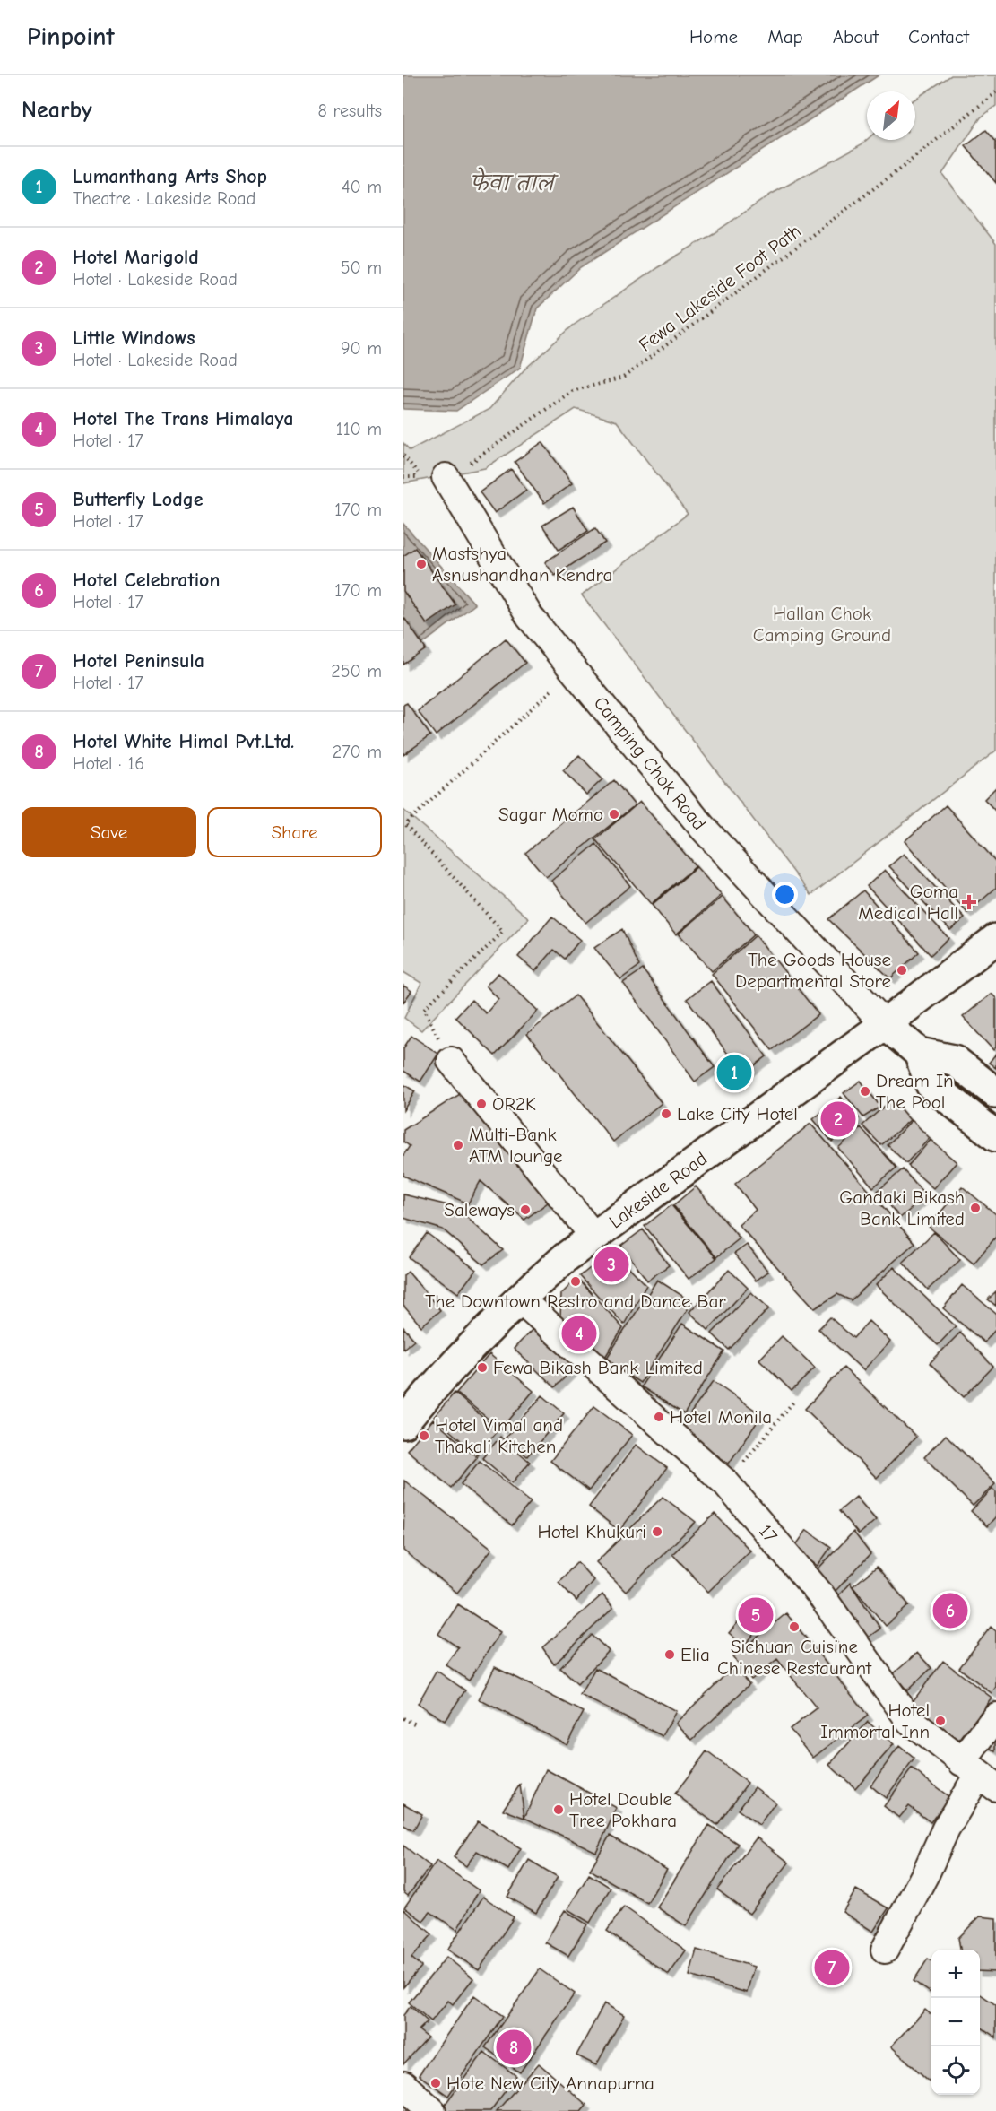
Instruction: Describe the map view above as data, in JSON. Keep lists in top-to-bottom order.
{
  "streets": {
    "main road": ["Lakeside Road"],
    "street": ["Camping Chok Road", "17"],
    "path": ["Fewa Lakeside Foot Path"]
  },
  "crossings": [
    ["Fewa Lakeside Foot Path", "Camping Chok Road"],
    ["Camping Chok Road", "Lakeside Road"],
    ["Lakeside Road", "17"]
  ],
  "water": ["फेवा ताल"],
  "parks": ["Hallan Chok Camping Ground"],
  "places": {
    "other": [
      "Mastshya Asnushandhan Kendra",
      "Sagar Momo",
      "The Goods House Departmental Store",
      "Dream In The Pool",
      "OR2K",
      "Lake City Hotel",
      "Multi-Bank ATM lounge",
      "Gandaki Bikash Bank Limited",
      "Saleways",
      "The Downtown Restro and Dance Bar",
      "Fewa Bikash Bank Limited",
      "Hotel Monila",
      "Hotel Vimal and Thakali Kitchen",
      "Hotel Khukuri",
      "Sichuan Cuisine Chinese Restaurant",
      "Elia",
      "Hotel Immortal Inn",
      "Hotel Double Tree Pokhara",
      "Hote New City Annapurna"
    ],
    "health": ["Goma Medical Hall"]
  },
  "north": "top right",
  "page": {
    "header": "Pinpoint",
    "nav": [
      "Home",
      "Map",
      "About",
      "Contact"
    ],
    "heading": ["Nearby", "8 results"],
    "list": [
      {
        "mark": "1",
        "name": "Lumanthang Arts Shop",
        "note": "Theatre · Lakeside Road",
        "value": "40 m"
      },
      {
        "mark": "2",
        "name": "Hotel Marigold",
        "note": "Hotel · Lakeside Road",
        "value": "50 m"
      },
      {
        "mark": "3",
        "name": "Little Windows",
        "note": "Hotel · Lakeside Road",
        "value": "90 m"
      },
      {
        "mark": "4",
        "name": "Hotel The Trans Himalaya",
        "note": "Hotel · 17",
        "value": "110 m"
      },
      {
        "mark": "5",
        "name": "Butterfly Lodge",
        "note": "Hotel · 17",
        "value": "170 m"
      },
      {
        "mark": "6",
        "name": "Hotel Celebration",
        "note": "Hotel · 17",
        "value": "170 m"
      },
      {
        "mark": "7",
        "name": "Hotel Peninsula",
        "note": "Hotel · 17",
        "value": "250 m"
      },
      {
        "mark": "8",
        "name": "Hotel White Himal Pvt.Ltd.",
        "note": "Hotel · 16",
        "value": "270 m"
      }
    ],
    "buttons": ["Save", "Share"],
    "pins": [
      "1",
      "2",
      "3",
      "4",
      "6",
      "5",
      "7",
      "8"
    ],
    "map_buttons": ["+", "−"]
  }
}
